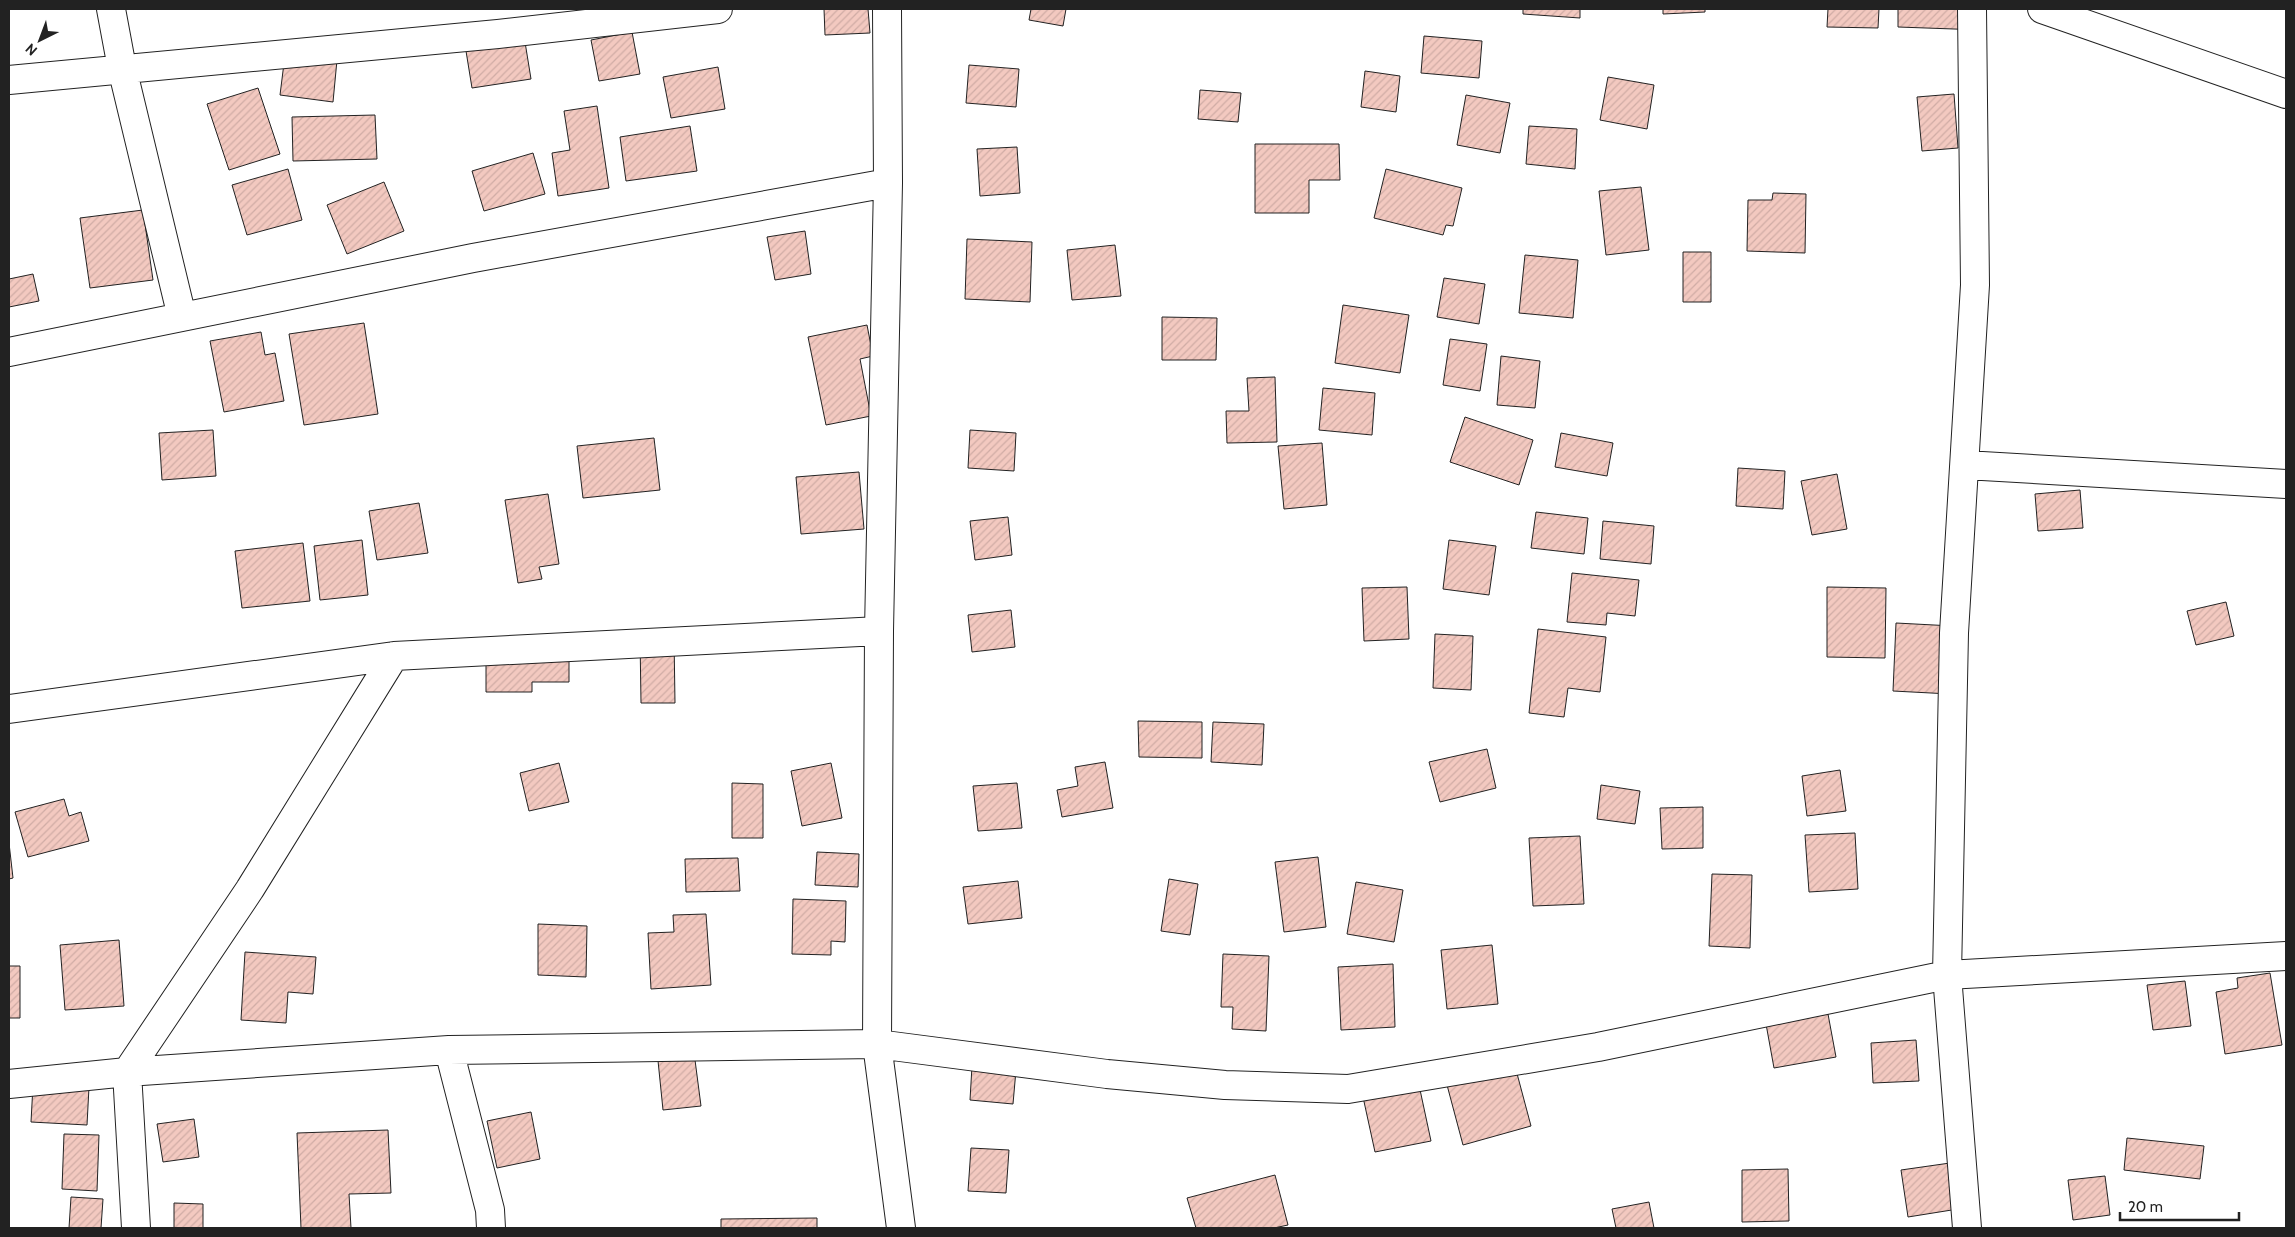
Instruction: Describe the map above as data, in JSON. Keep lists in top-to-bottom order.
{
  "scale_bar": "20 m",
  "north": "bottom left"
}
